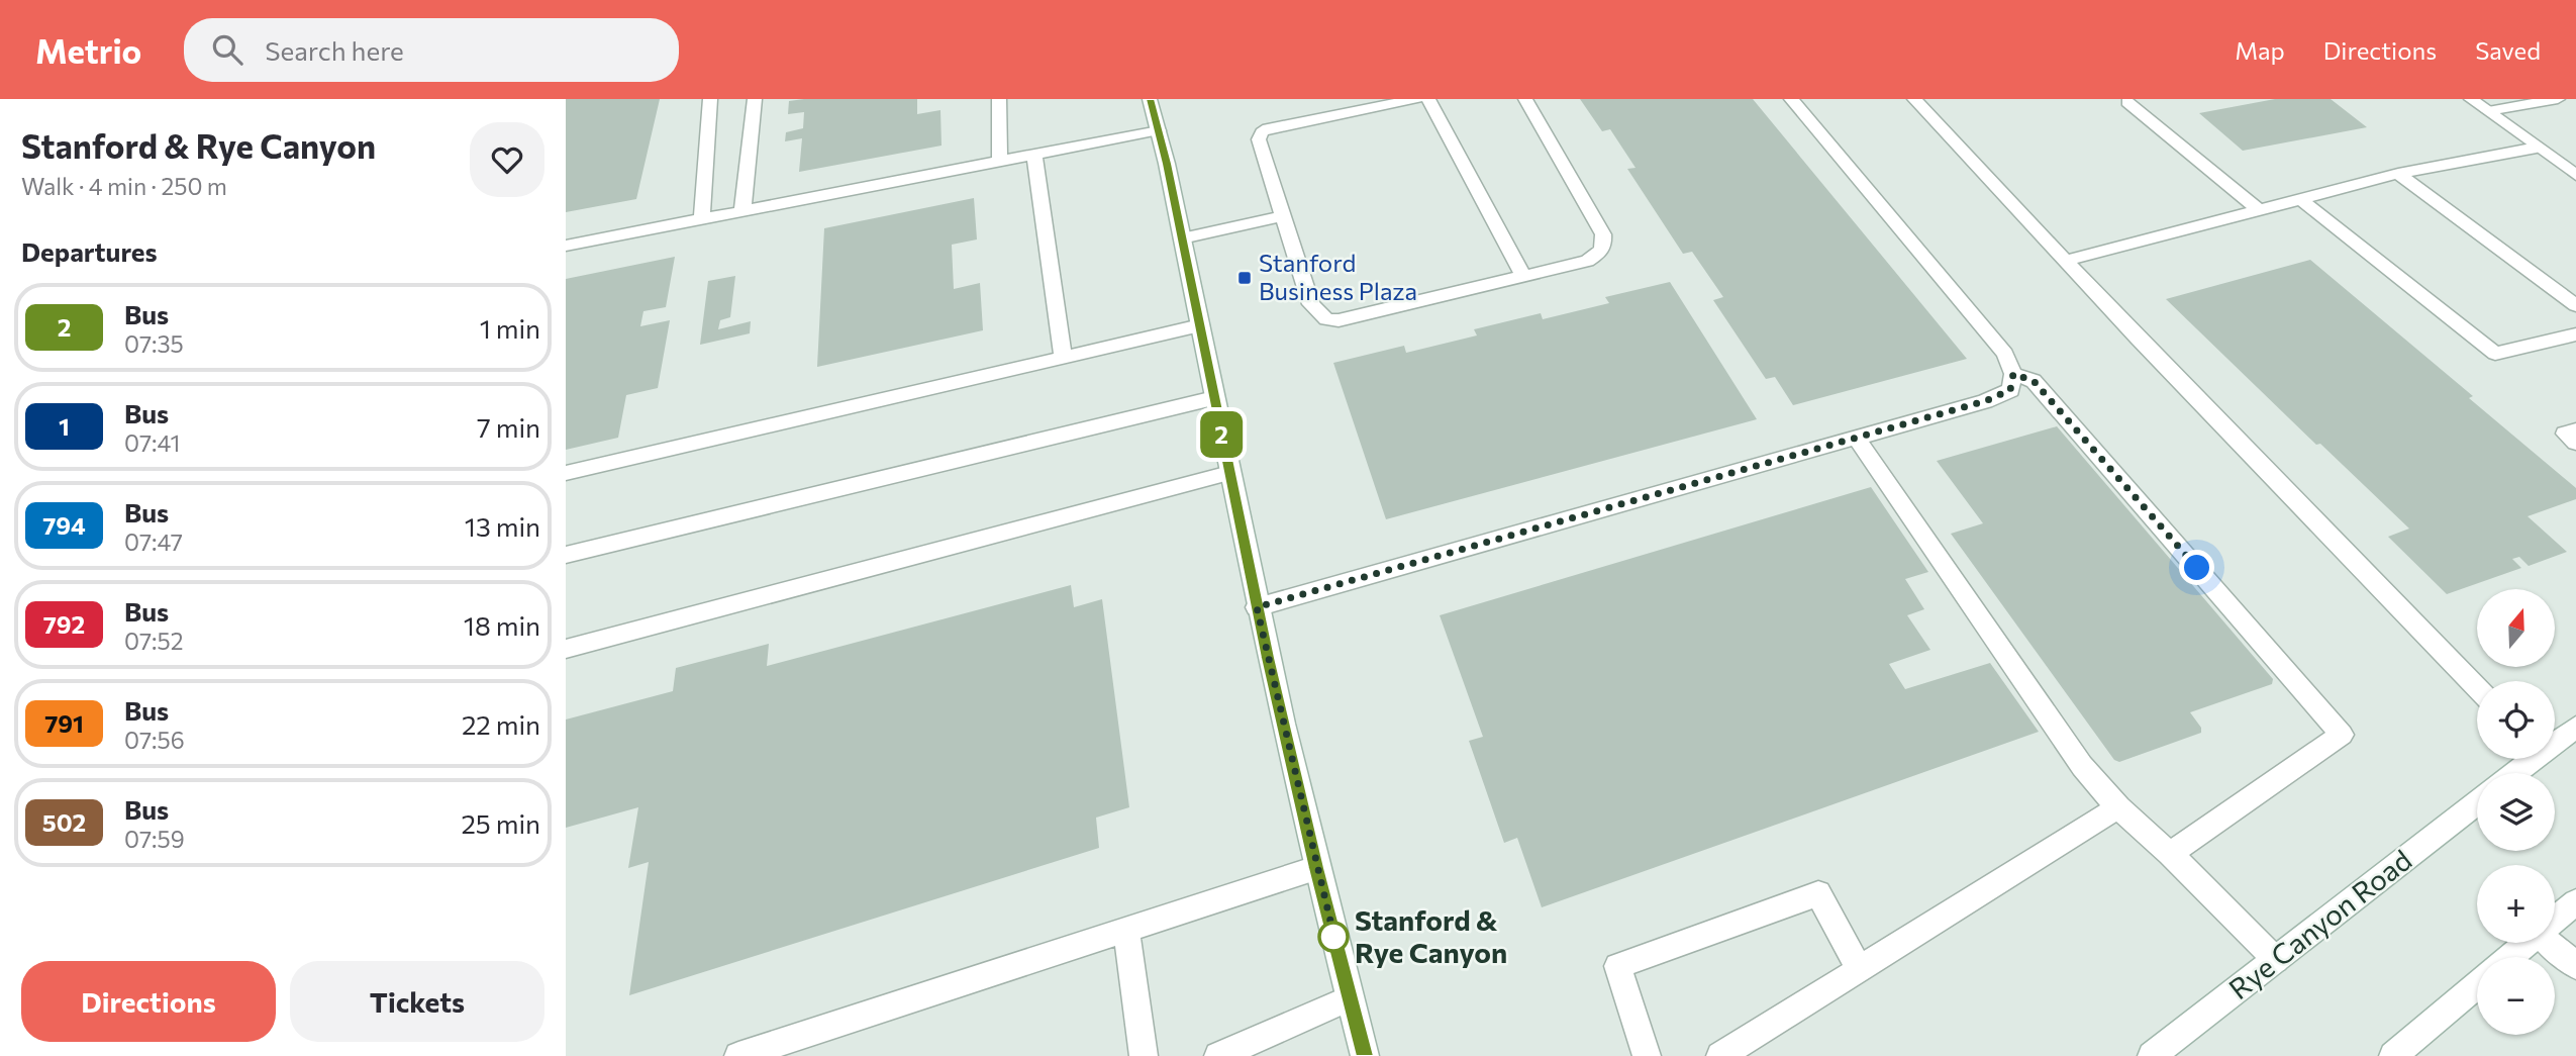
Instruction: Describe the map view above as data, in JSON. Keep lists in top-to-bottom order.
{
  "streets": {
    "street": ["Rye Canyon Road"]
  },
  "places": {
    "transit": ["Stanford Business Plaza"],
    "other": ["Stanford & Rye Canyon"]
  },
  "lines": ["bus line 2"],
  "north": "top",
  "page": {
    "header": "Metrio",
    "search": "Search here",
    "nav": ["Map", "Directions", "Saved"],
    "heading": [
      ["Stanford & Rye Canyon", "Walk · 4 min · 250 m"],
      "Departures"
    ],
    "on_map": "2",
    "list": [
      {
        "mark": "2",
        "name": "Bus",
        "note": "07:35",
        "value": "1 min"
      },
      {
        "mark": "1",
        "name": "Bus",
        "note": "07:41",
        "value": "7 min"
      },
      {
        "mark": "794",
        "name": "Bus",
        "note": "07:47",
        "value": "13 min"
      },
      {
        "mark": "792",
        "name": "Bus",
        "note": "07:52",
        "value": "18 min"
      },
      {
        "mark": "791",
        "name": "Bus",
        "note": "07:56",
        "value": "22 min"
      },
      {
        "mark": "502",
        "name": "Bus",
        "note": "07:59",
        "value": "25 min"
      }
    ],
    "map_buttons": ["+", "−"],
    "buttons": ["Directions", "Tickets"]
  }
}
